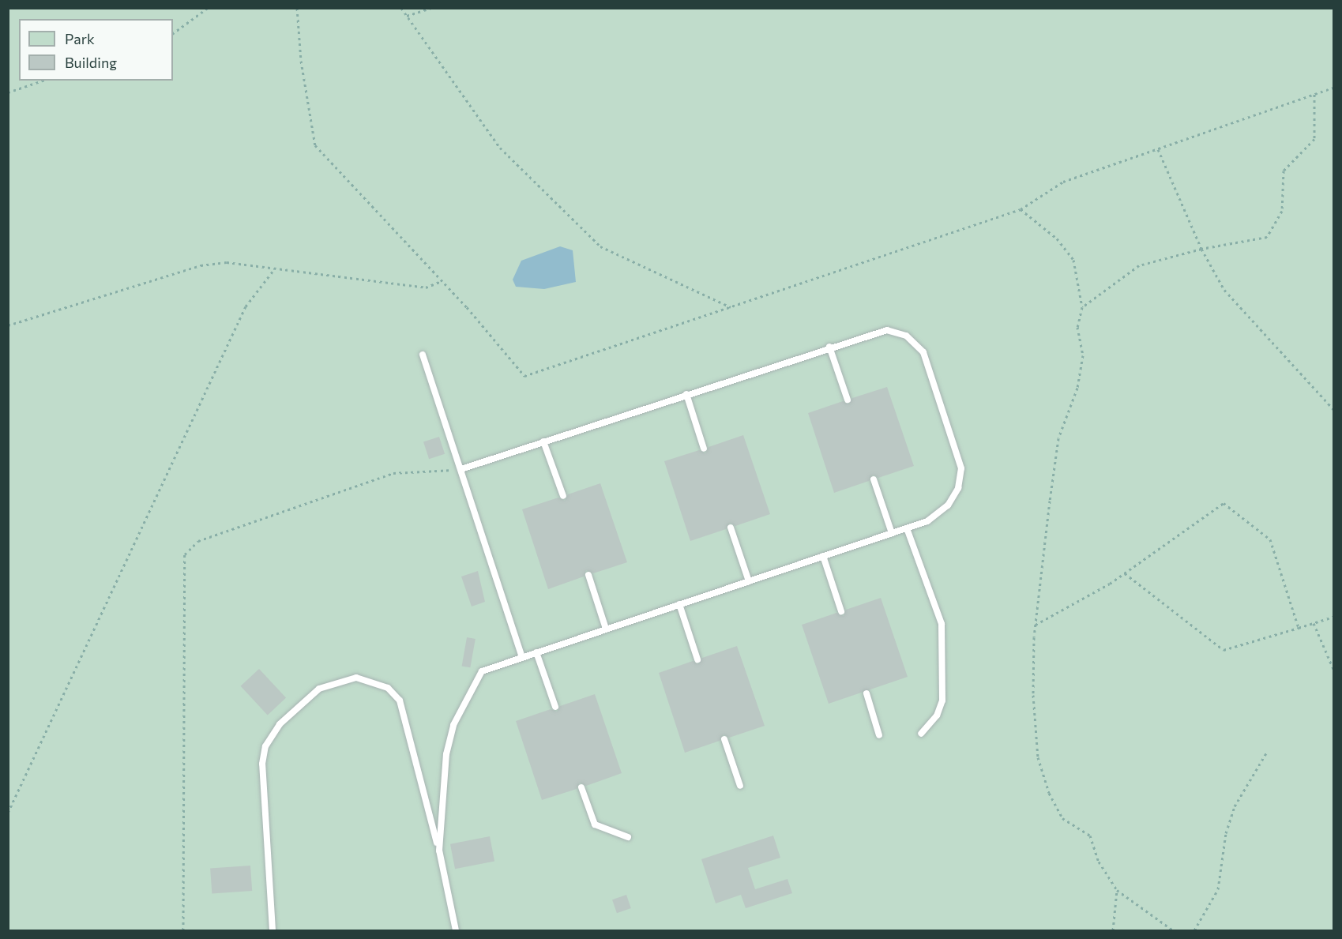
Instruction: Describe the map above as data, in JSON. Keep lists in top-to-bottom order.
{
  "legend": ["Park", "Building"]
}
